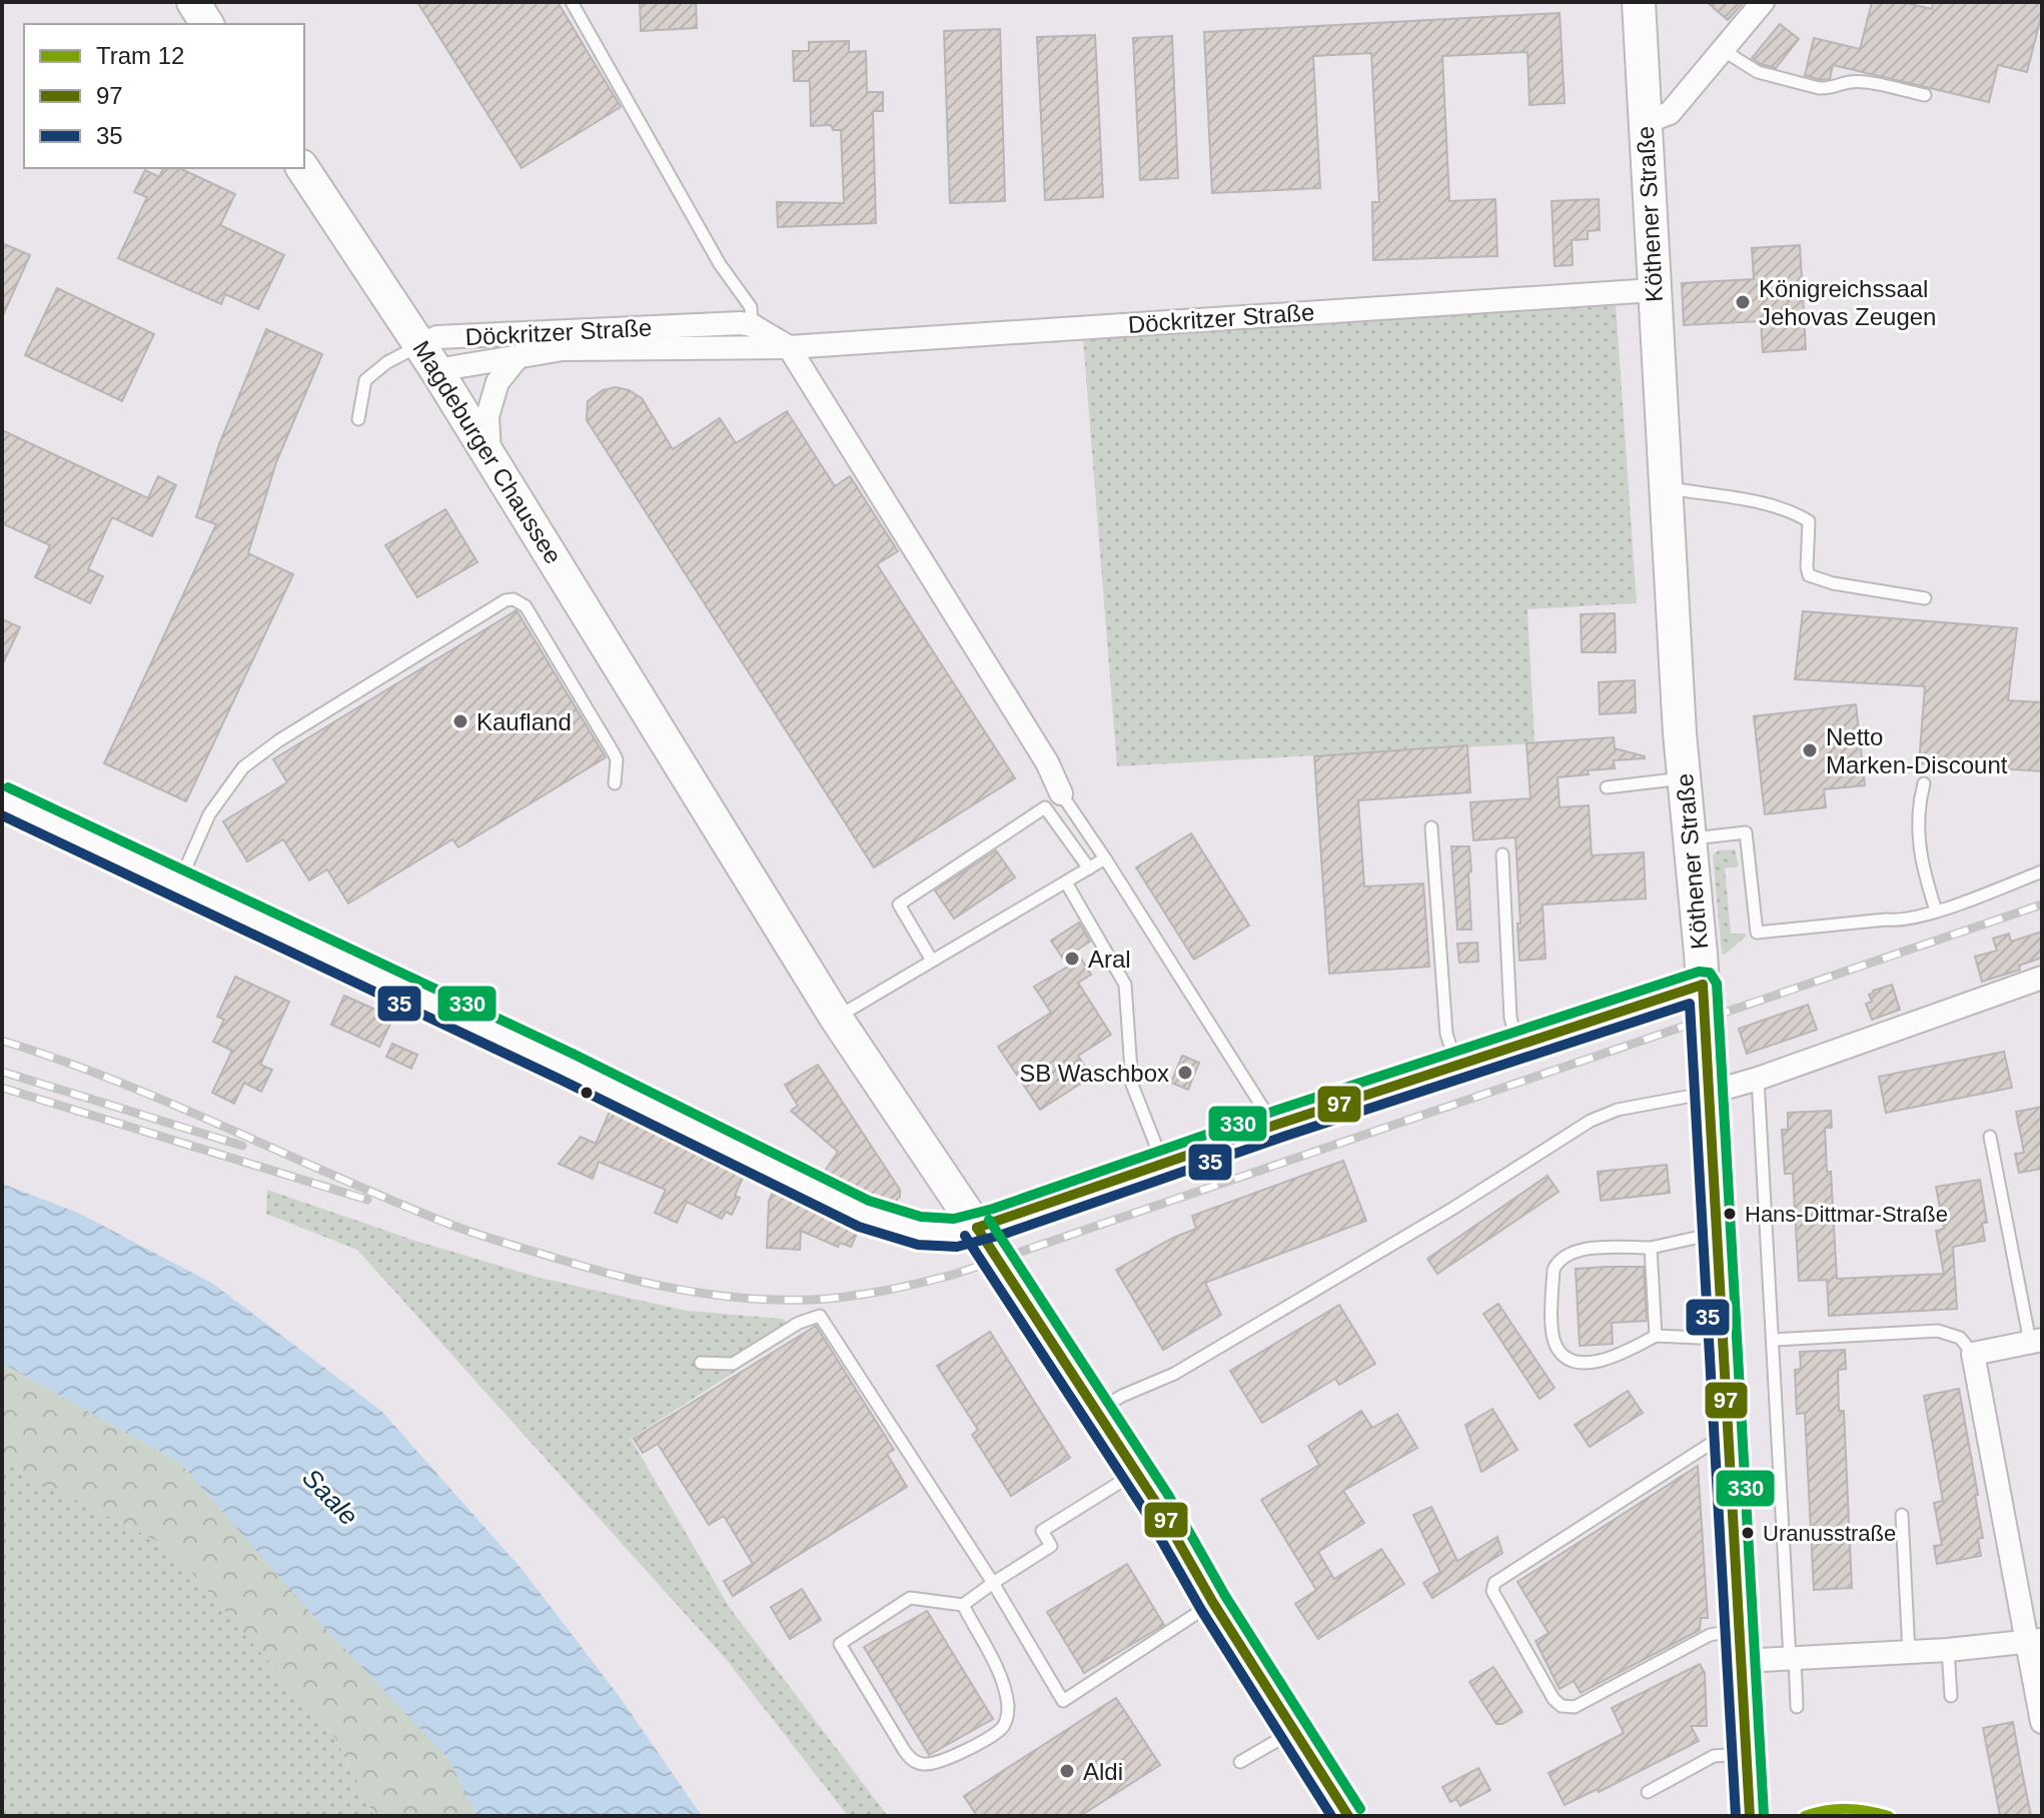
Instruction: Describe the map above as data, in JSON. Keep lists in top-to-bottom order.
{
  "streets": {
    "main road": ["Köthener Straße", "Magdeburger Chaussee"],
    "street": ["Döckritzer Straße"]
  },
  "crossings": [
    ["Köthener Straße", "Döckritzer Straße"],
    ["Döckritzer Straße", "Magdeburger Chaussee"]
  ],
  "water": ["Saale"],
  "places": [
    "Königreichssaal Jehovas Zeugen",
    "Kaufland",
    "Netto Marken-Discount",
    "Aral",
    "SB Waschbox",
    "Hans-Dittmar-Straße",
    "Uranusstraße",
    "Aldi"
  ],
  "lines": [
    "transit line 330",
    "transit line 35",
    "transit line 97",
    "tram line 12"
  ],
  "legend": ["Tram 12", "97", "35"]
}
